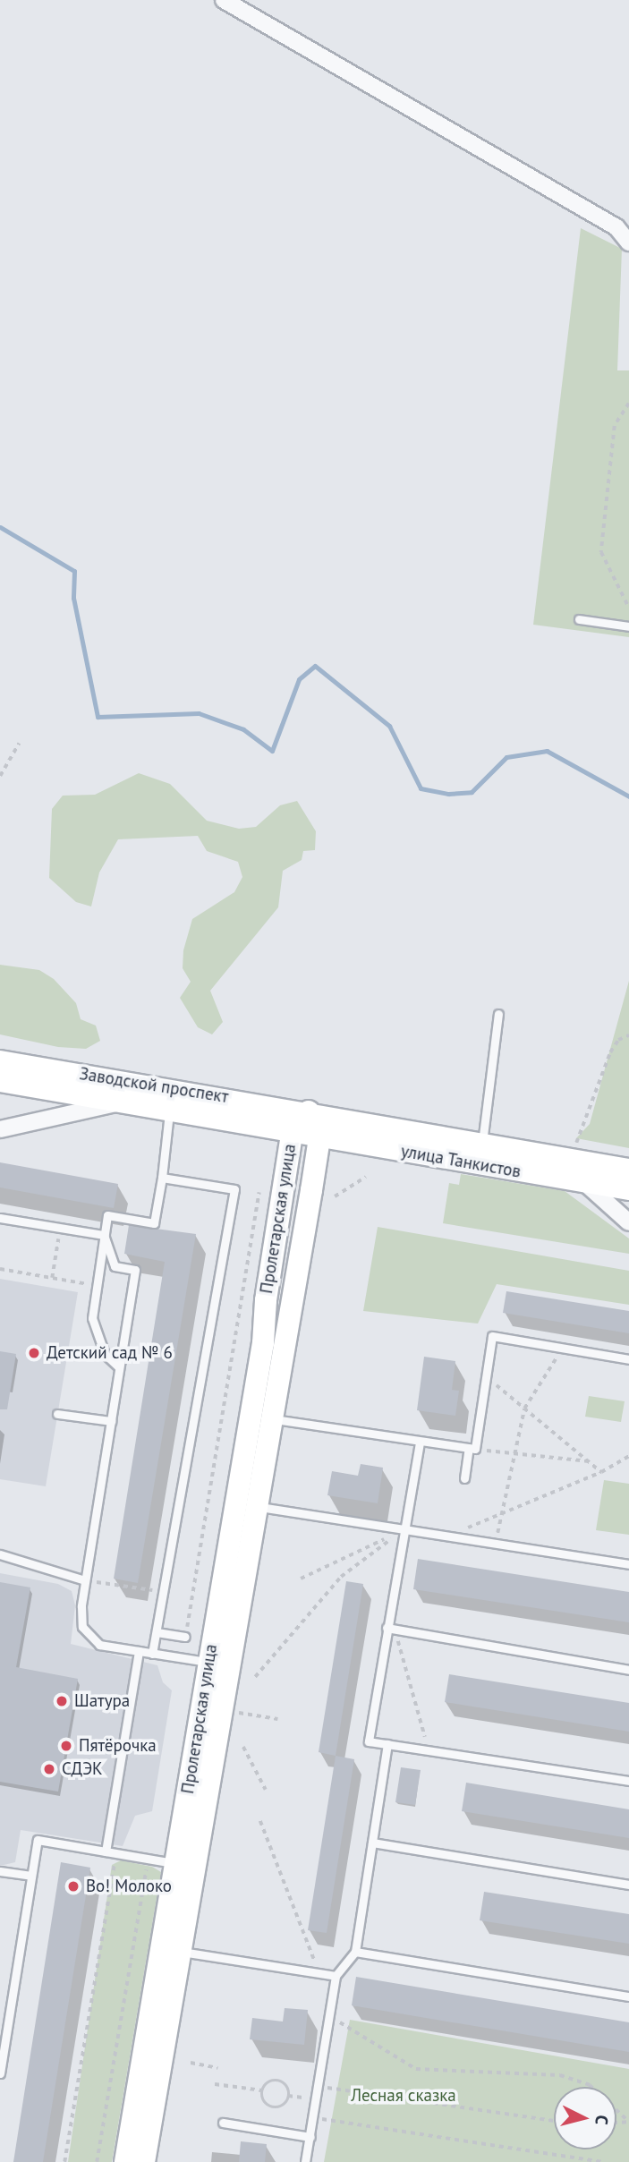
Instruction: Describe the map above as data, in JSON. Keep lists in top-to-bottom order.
{
  "streets": {
    "main road": ["Заводской проспект", "улица Танкистов", "Пролетарская улица"]
  },
  "crossings": [
    ["Заводской проспект", "улица Танкистов"],
    ["Заводской проспект", "Пролетарская улица"],
    ["улица Танкистов", "Пролетарская улица"]
  ],
  "parks": ["Лесная сказка"],
  "places": [
    "Детский сад № 6",
    "Шатура",
    "Пятёрочка",
    "СДЭК",
    "Во! Молоко"
  ],
  "north": "right"
}
